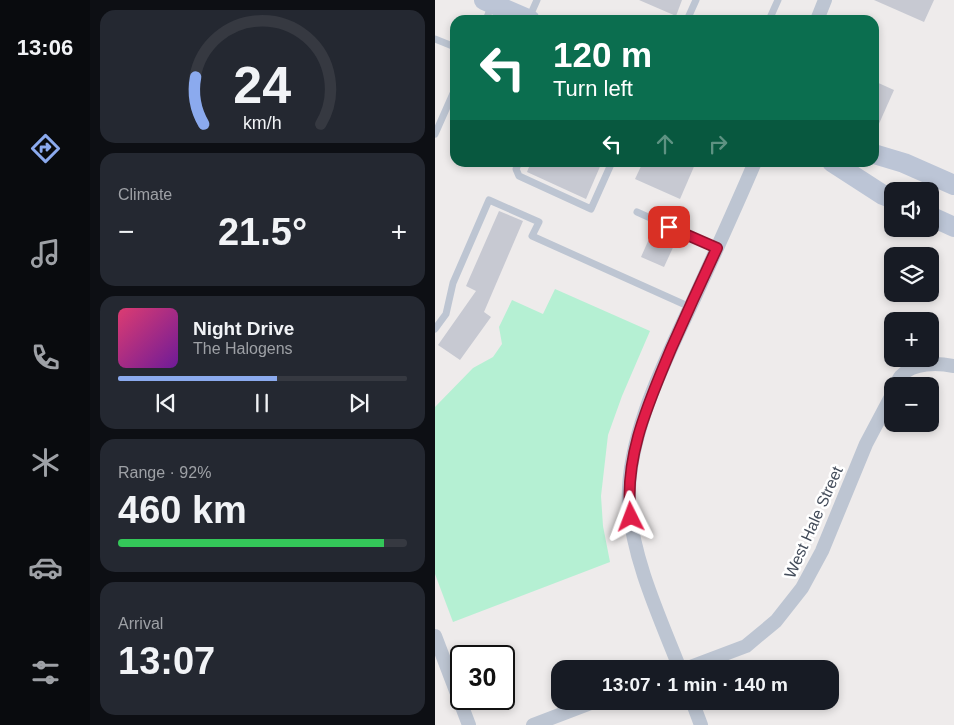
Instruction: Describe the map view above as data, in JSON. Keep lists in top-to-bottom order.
{
  "streets": {
    "street": ["West Hale Street"]
  },
  "page": {
    "tabs": "13:06",
    "turn": ["120 m", "Turn left"],
    "tile": [
      "Climate",
      ["Range · 92%", "460 km"],
      ["Arrival", "13:07"]
    ],
    "map_buttons": ["+", "−"],
    "heat": ["−", "21.5°", "+"],
    "song": ["Night Drive", "The Halogens"],
    "limit": "30",
    "trip": "13:07 · 1 min · 140 m",
    "gauge": ["24", "km/h"]
  }
}
